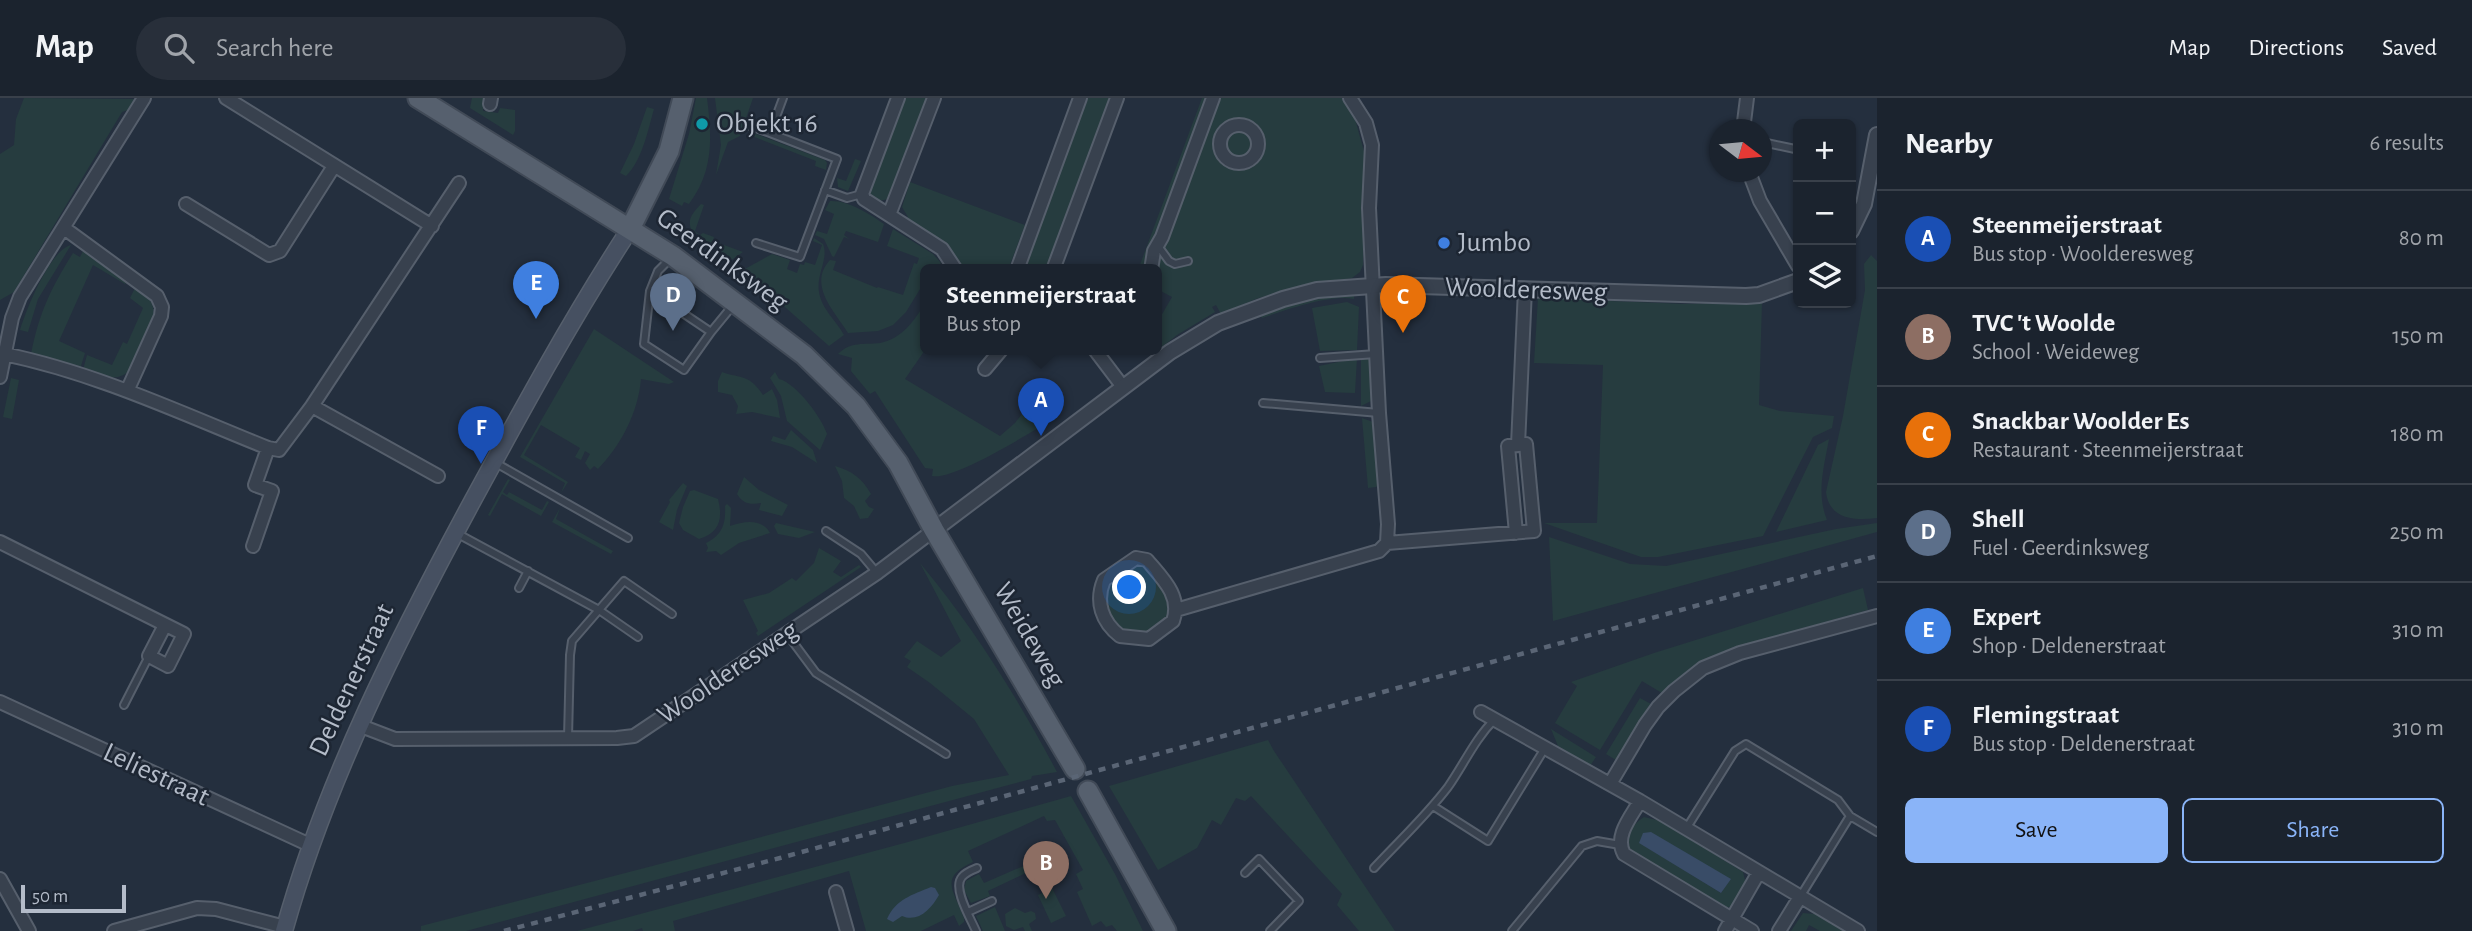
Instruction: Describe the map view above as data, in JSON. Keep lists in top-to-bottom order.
{
  "streets": {
    "main road": ["Geerdinksweg", "Weideweg", "Deldenerstraat"],
    "street": ["Woolderesweg", "Leliestraat"]
  },
  "crossings": [
    ["Geerdinksweg", "Woolderesweg"],
    ["Geerdinksweg", "Weideweg"],
    ["Geerdinksweg", "Deldenerstraat"],
    ["Woolderesweg", "Weideweg"],
    ["Woolderesweg", "Deldenerstraat"],
    ["Deldenerstraat", "Leliestraat"]
  ],
  "places": ["Objekt 16", "Jumbo"],
  "scale_bar": "50 m",
  "north": "right",
  "page": {
    "header": "Map",
    "search": "Search here",
    "nav": ["Map", "Directions", "Saved"],
    "heading": ["Nearby", "6 results"],
    "map_buttons": ["+", "−"],
    "list": [
      {
        "mark": "A",
        "name": "Steenmeijerstraat",
        "note": "Bus stop · Woolderesweg",
        "value": "80 m"
      },
      {
        "mark": "B",
        "name": "TVC 't Woolde",
        "note": "School · Weideweg",
        "value": "150 m"
      },
      {
        "mark": "C",
        "name": "Snackbar Woolder Es",
        "note": "Restaurant · Steenmeijerstraat",
        "value": "180 m"
      },
      {
        "mark": "D",
        "name": "Shell",
        "note": "Fuel · Geerdinksweg",
        "value": "250 m"
      },
      {
        "mark": "E",
        "name": "Expert",
        "note": "Shop · Deldenerstraat",
        "value": "310 m"
      },
      {
        "mark": "F",
        "name": "Flemingstraat",
        "note": "Bus stop · Deldenerstraat",
        "value": "310 m"
      }
    ],
    "pins": [
      "E",
      "D",
      "C",
      "A",
      "F",
      "B"
    ],
    "popup": ["Steenmeijerstraat", "Bus stop"],
    "buttons": ["Save", "Share"],
    "scale": "50 m"
  }
}
